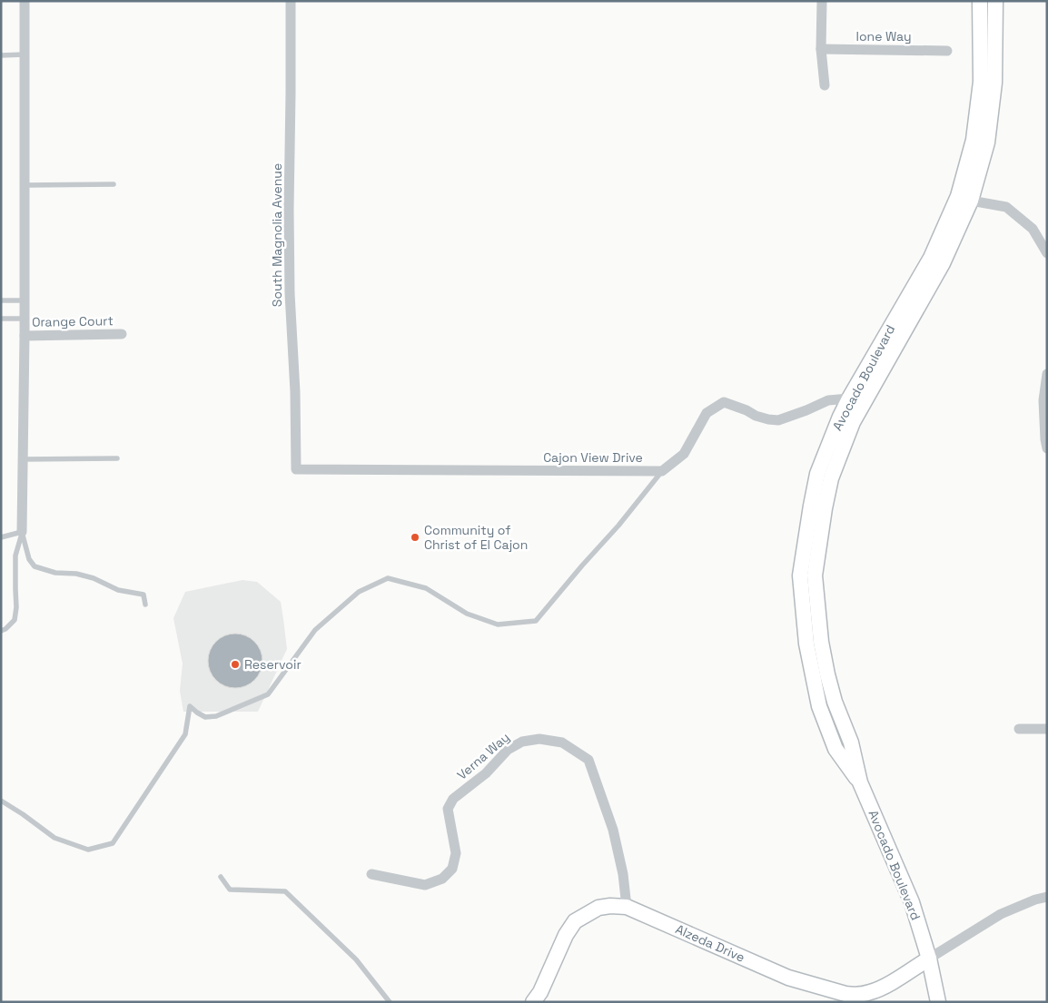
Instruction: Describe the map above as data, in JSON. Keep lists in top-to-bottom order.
{
  "streets": {
    "main road": ["Avocado Boulevard", "Alzeda Drive"],
    "street": [
      "Ione Way",
      "South Magnolia Avenue",
      "Orange Court",
      "Cajon View Drive",
      "Verna Way"
    ]
  },
  "crossings": [
    ["South Magnolia Avenue", "Cajon View Drive"],
    ["Avocado Boulevard", "Alzeda Drive"],
    ["Verna Way", "Alzeda Drive"]
  ],
  "places": ["Community of Christ of El Cajon", "Reservoir"]
}
